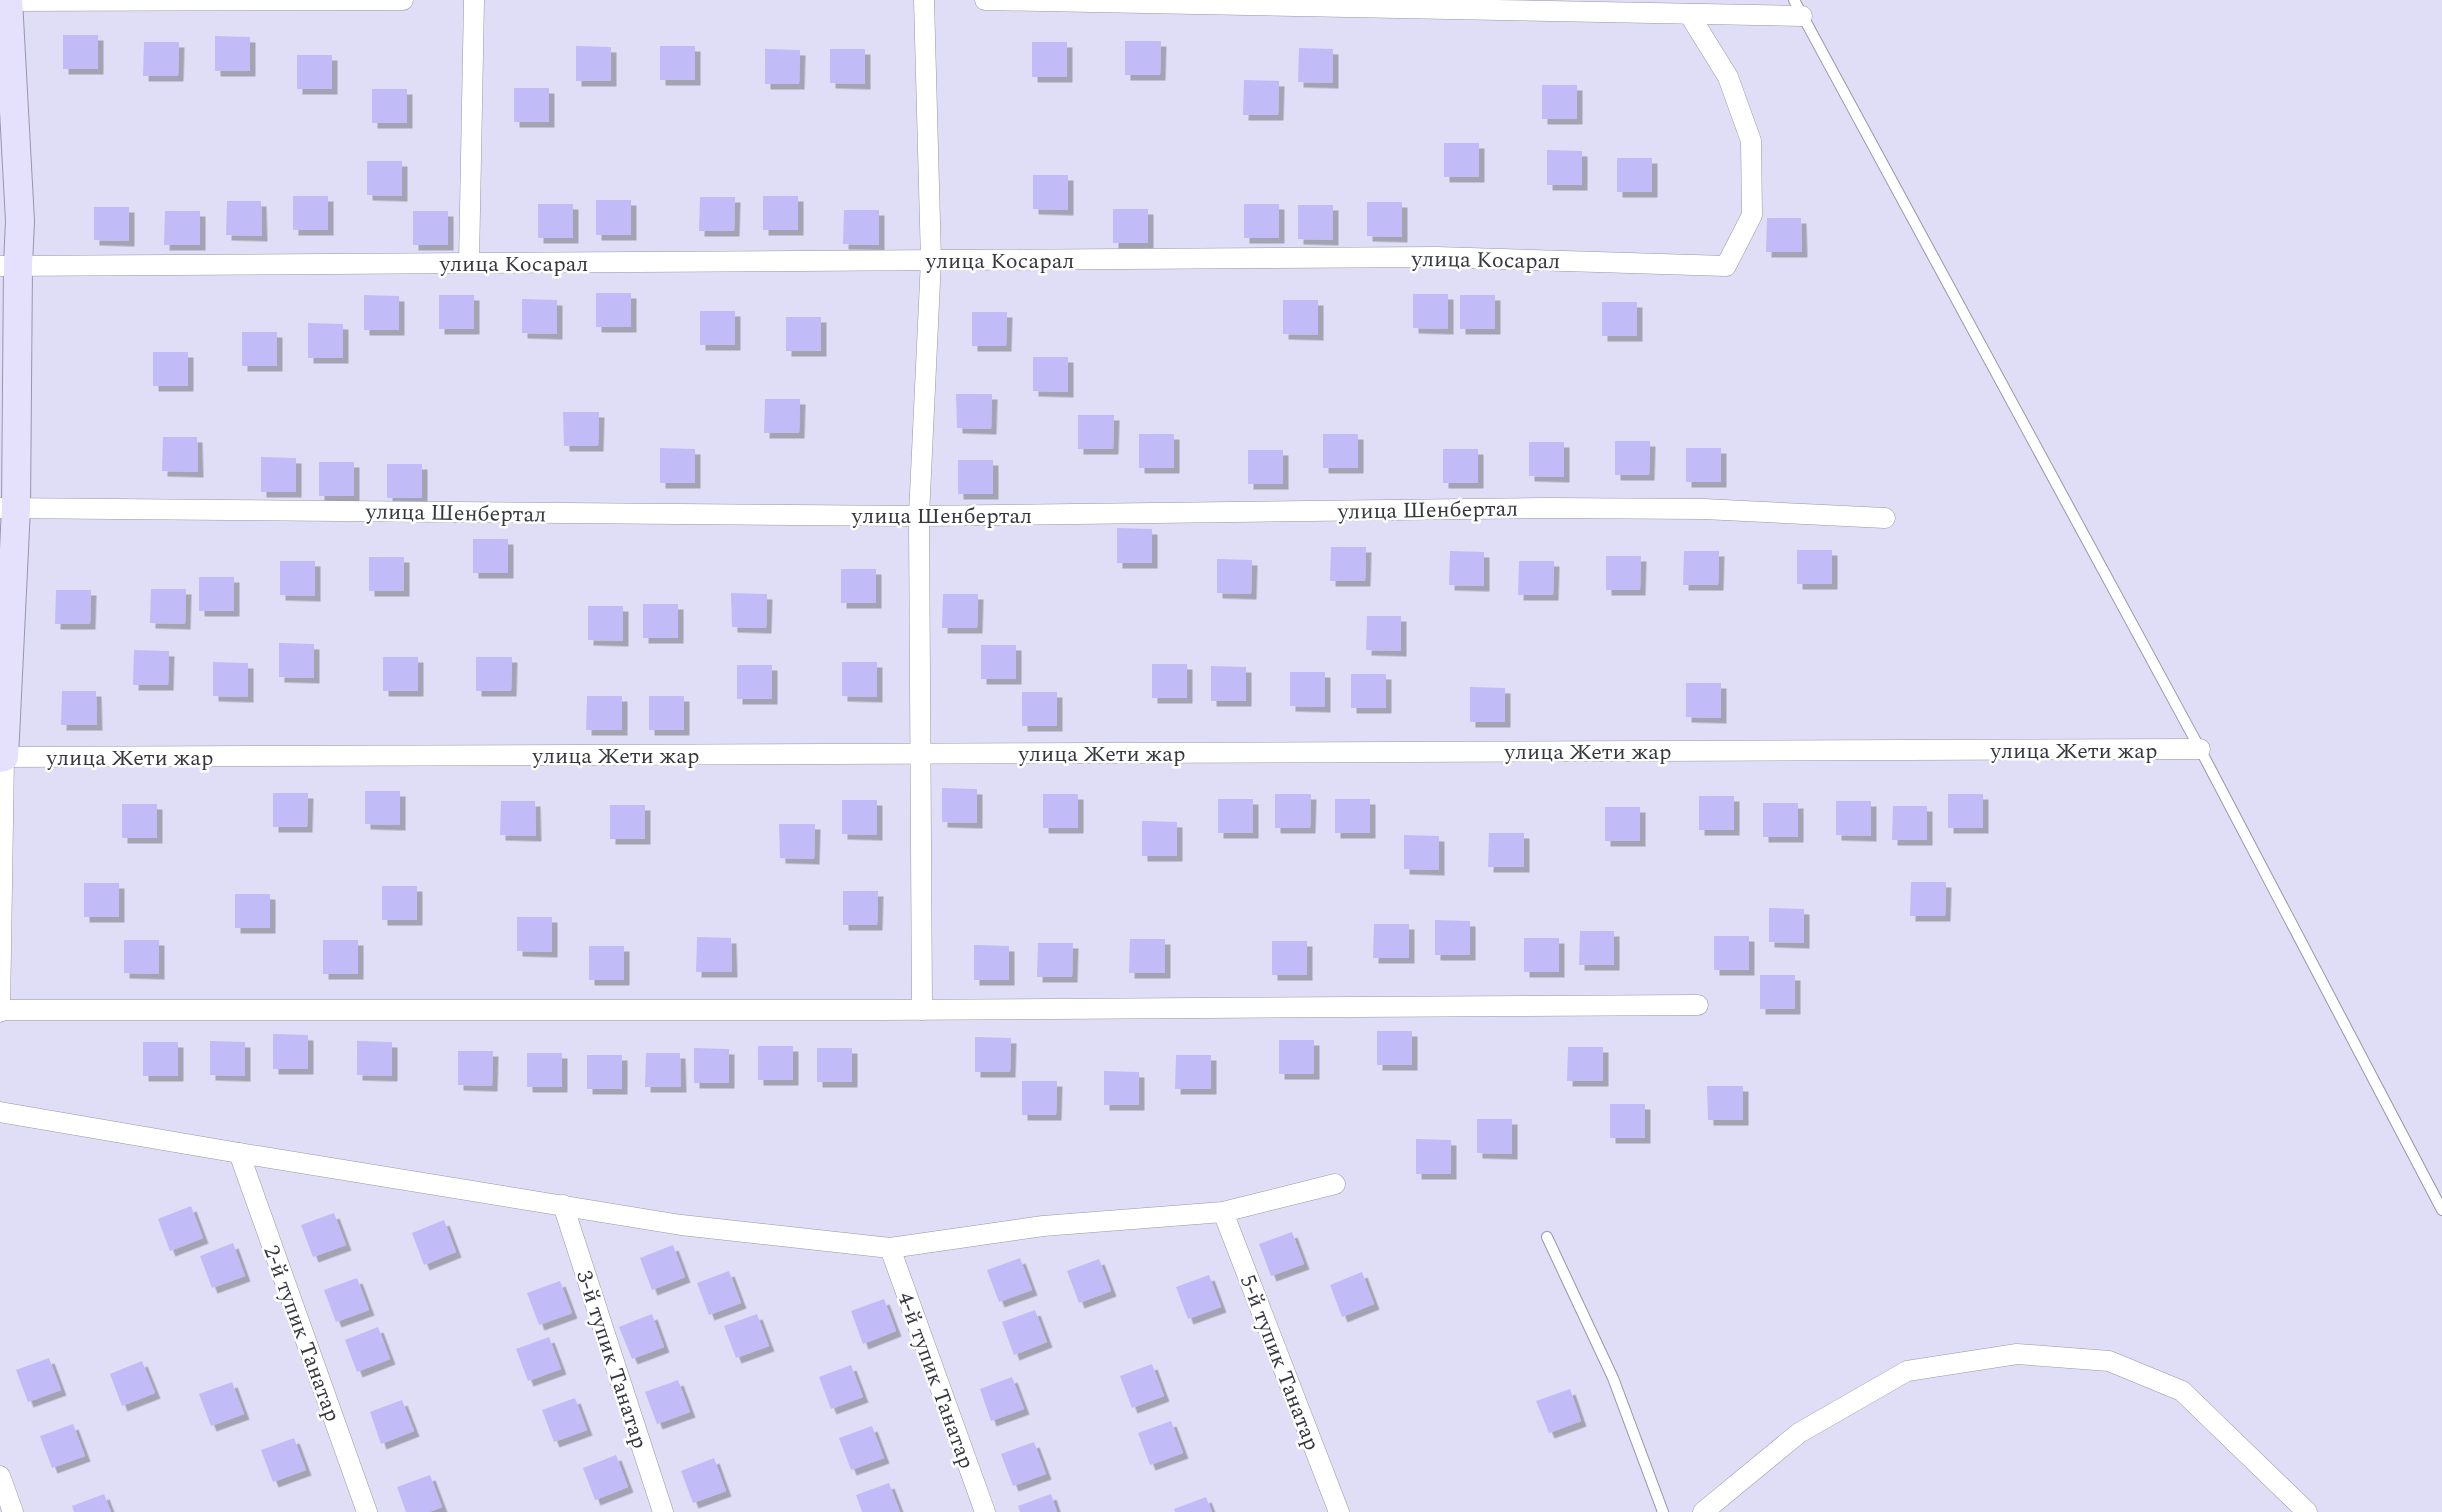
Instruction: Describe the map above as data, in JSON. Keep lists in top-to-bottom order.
{
  "streets": {
    "street": [
      "улица Косарал",
      "улица Шенбертал",
      "улица Жети жар",
      "2-й тупик Танатар",
      "3-й тупик Танатар",
      "5-й тупик Танатар",
      "4-й тупик Танатар"
    ]
  }
}
